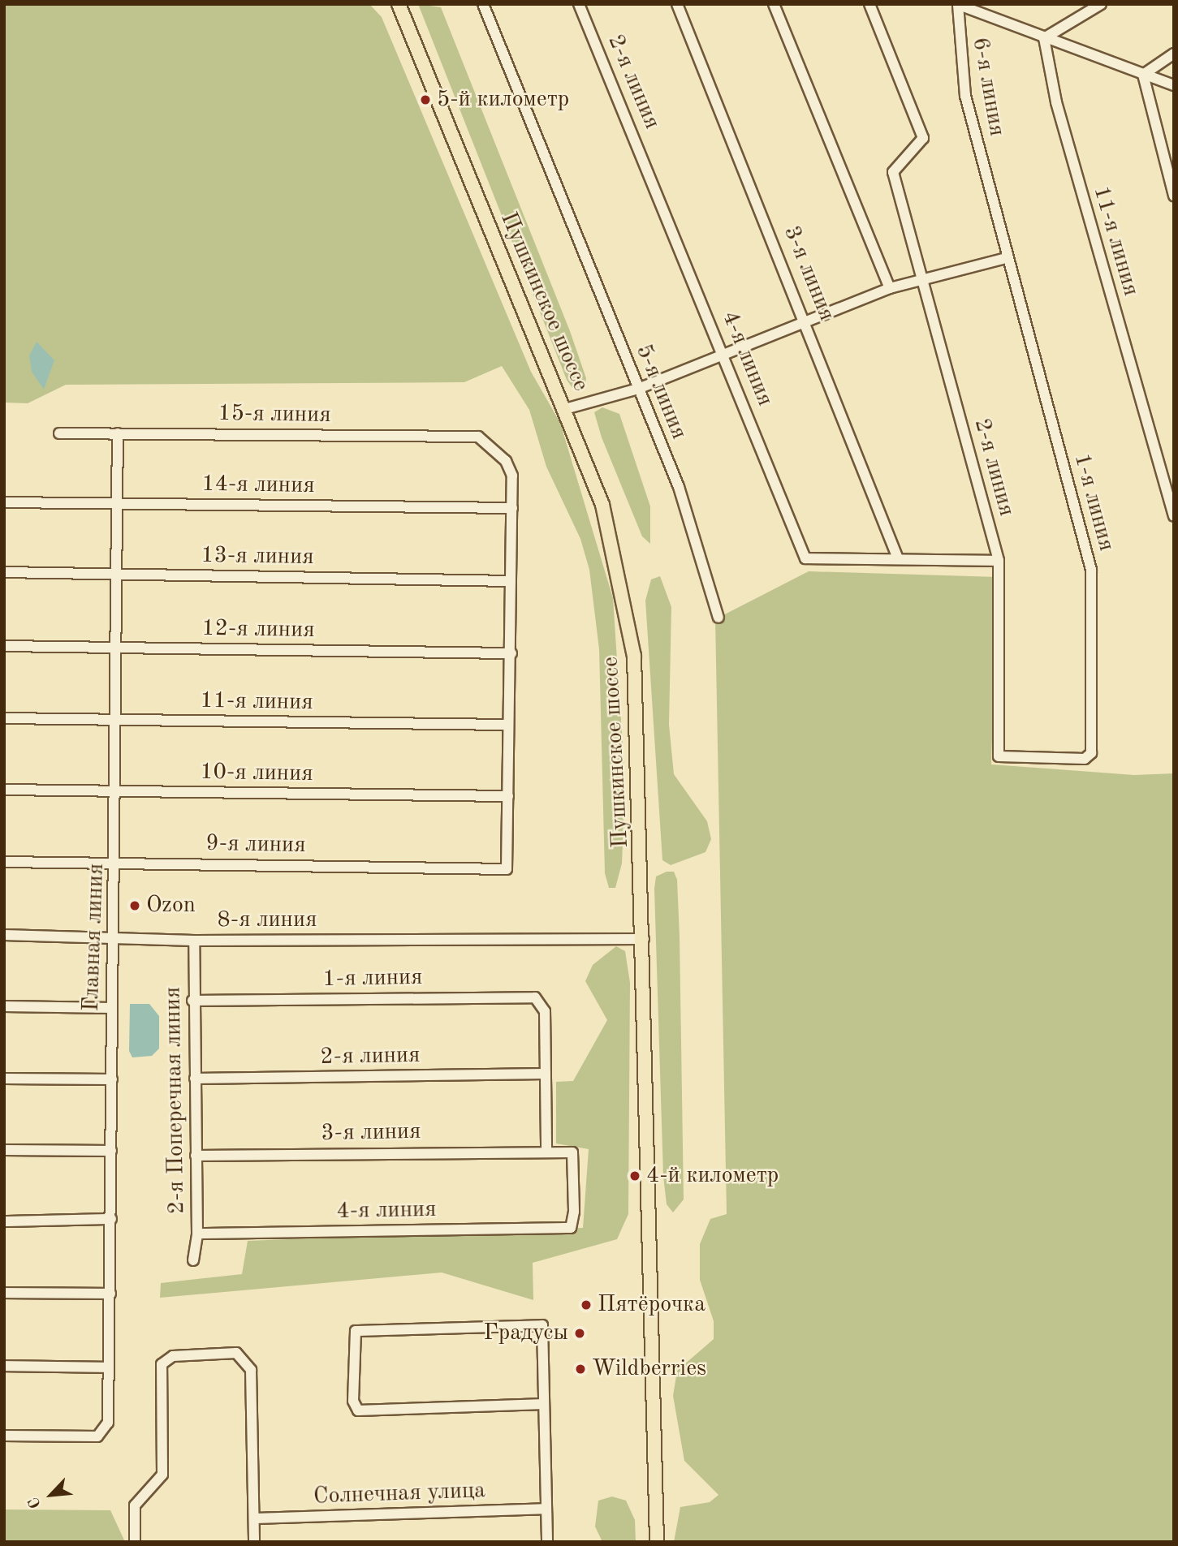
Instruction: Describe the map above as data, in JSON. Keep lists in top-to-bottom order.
{
  "streets": {
    "main road": ["Пушкинское шоссе"],
    "street": [
      "2-я линия",
      "6-я линия",
      "11-я линия",
      "3-я линия",
      "4-я линия",
      "5-я линия",
      "15-я линия",
      "14-я линия",
      "1-я линия",
      "13-я линия",
      "12-я линия",
      "10-я линия",
      "9-я линия",
      "8-я линия",
      "Главная линия",
      "2-я Поперечная линия",
      "Солнечная улица"
    ]
  },
  "crossings": [
    ["2-я линия", "4-я линия"],
    ["2-я линия", "1-я линия"],
    ["2-я линия", "2-я Поперечная линия"],
    ["6-я линия", "1-я линия"],
    ["11-я линия", "Главная линия"],
    ["3-я линия", "4-я линия"],
    ["3-я линия", "2-я Поперечная линия"],
    ["Пушкинское шоссе", "8-я линия"],
    ["4-я линия", "2-я Поперечная линия"],
    ["15-я линия", "14-я линия"],
    ["15-я линия", "Главная линия"],
    ["14-я линия", "Главная линия"],
    ["1-я линия", "2-я Поперечная линия"],
    ["13-я линия", "Главная линия"],
    ["12-я линия", "Главная линия"],
    ["10-я линия", "9-я линия"],
    ["10-я линия", "Главная линия"],
    ["9-я линия", "Главная линия"],
    ["8-я линия", "Главная линия"],
    ["8-я линия", "2-я Поперечная линия"]
  ],
  "places": [
    "5-й километр",
    "Ozon",
    "4-й километр",
    "Пятёрочка",
    "Градусы",
    "Wildberries"
  ],
  "north": "bottom left"
}
